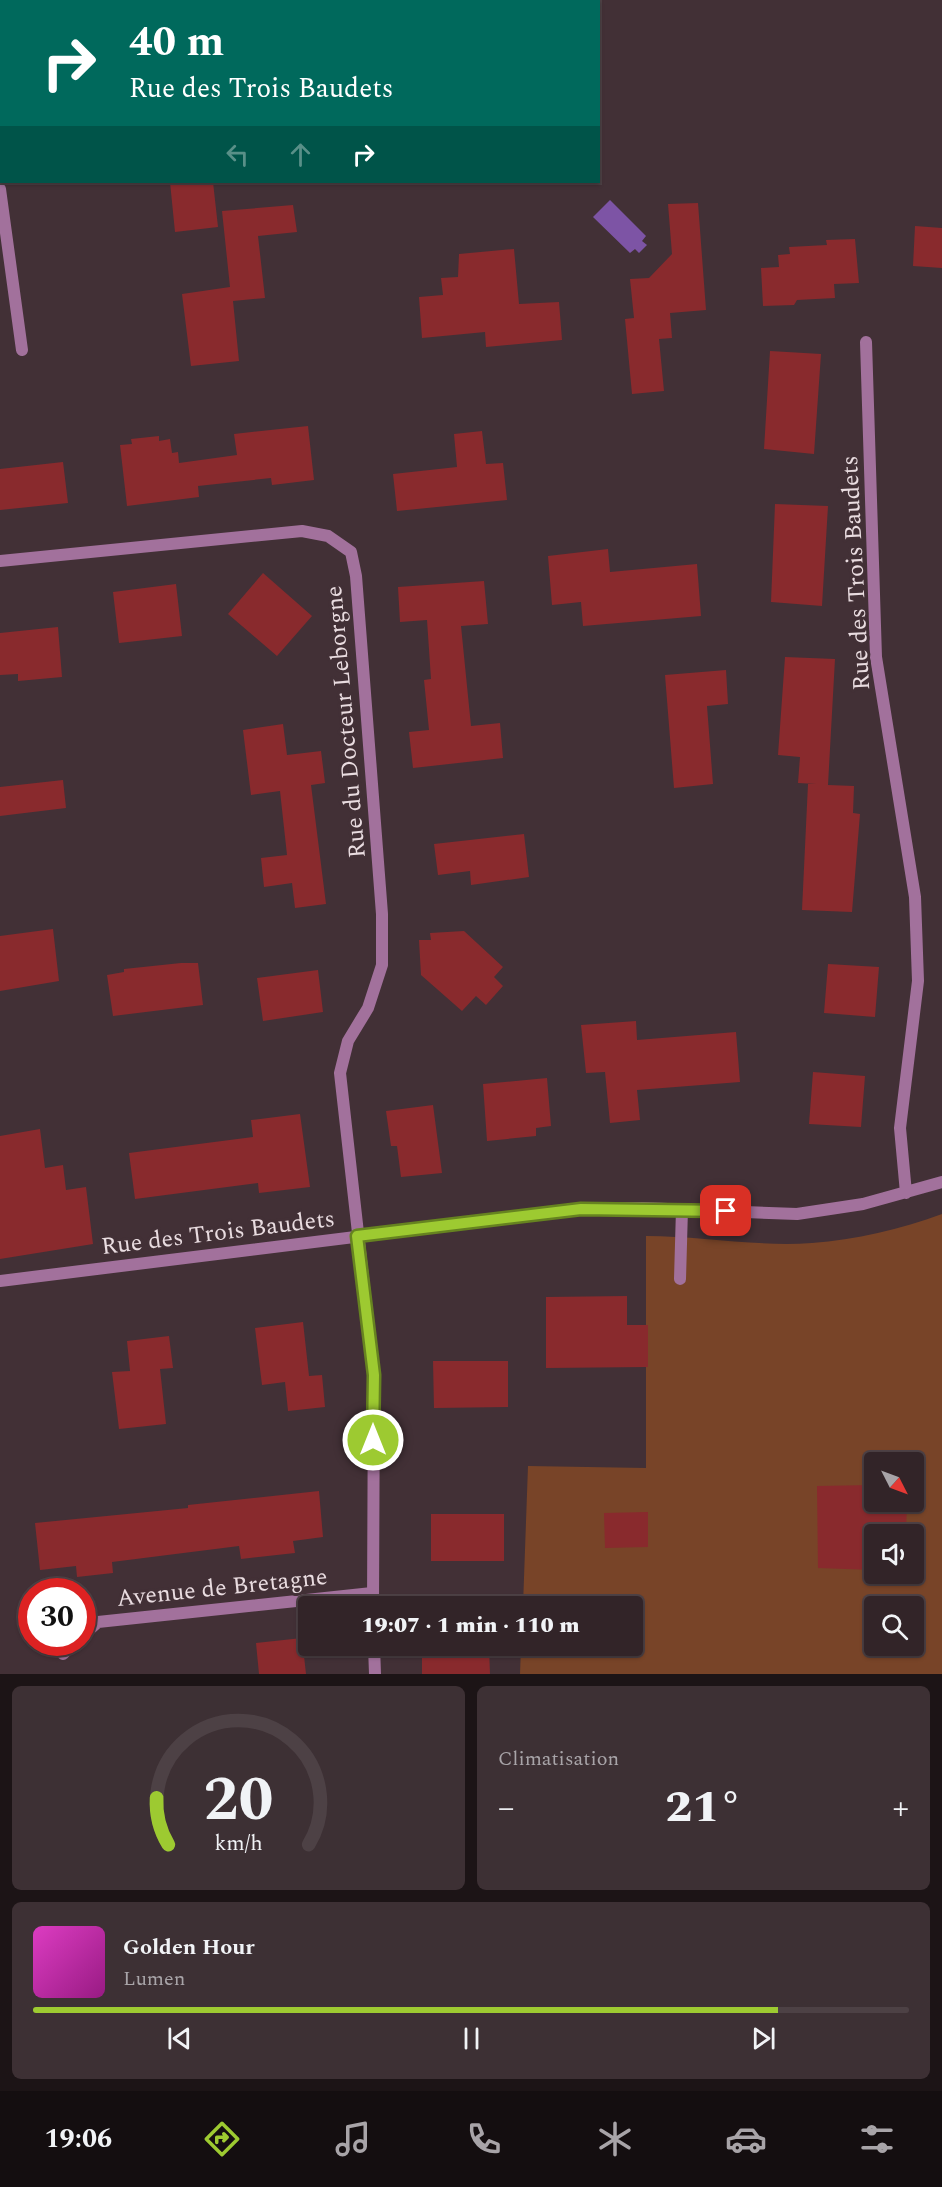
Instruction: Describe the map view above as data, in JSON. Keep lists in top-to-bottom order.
{
  "streets": {
    "street": ["Rue des Trois Baudets", "Rue du Docteur Leborgne", "Avenue de Bretagne"]
  },
  "crossings": [
    ["Rue des Trois Baudets", "Rue du Docteur Leborgne"]
  ],
  "north": "bottom right",
  "page": {
    "turn": ["40 m", "Rue des Trois Baudets"],
    "limit": "30",
    "trip": "19:07 · 1 min · 110 m",
    "tile": "Climatisation",
    "heat": ["−", "21°", "+"],
    "song": ["Golden Hour", "Lumen"],
    "tabs": "19:06",
    "gauge": ["20", "km/h"]
  }
}
